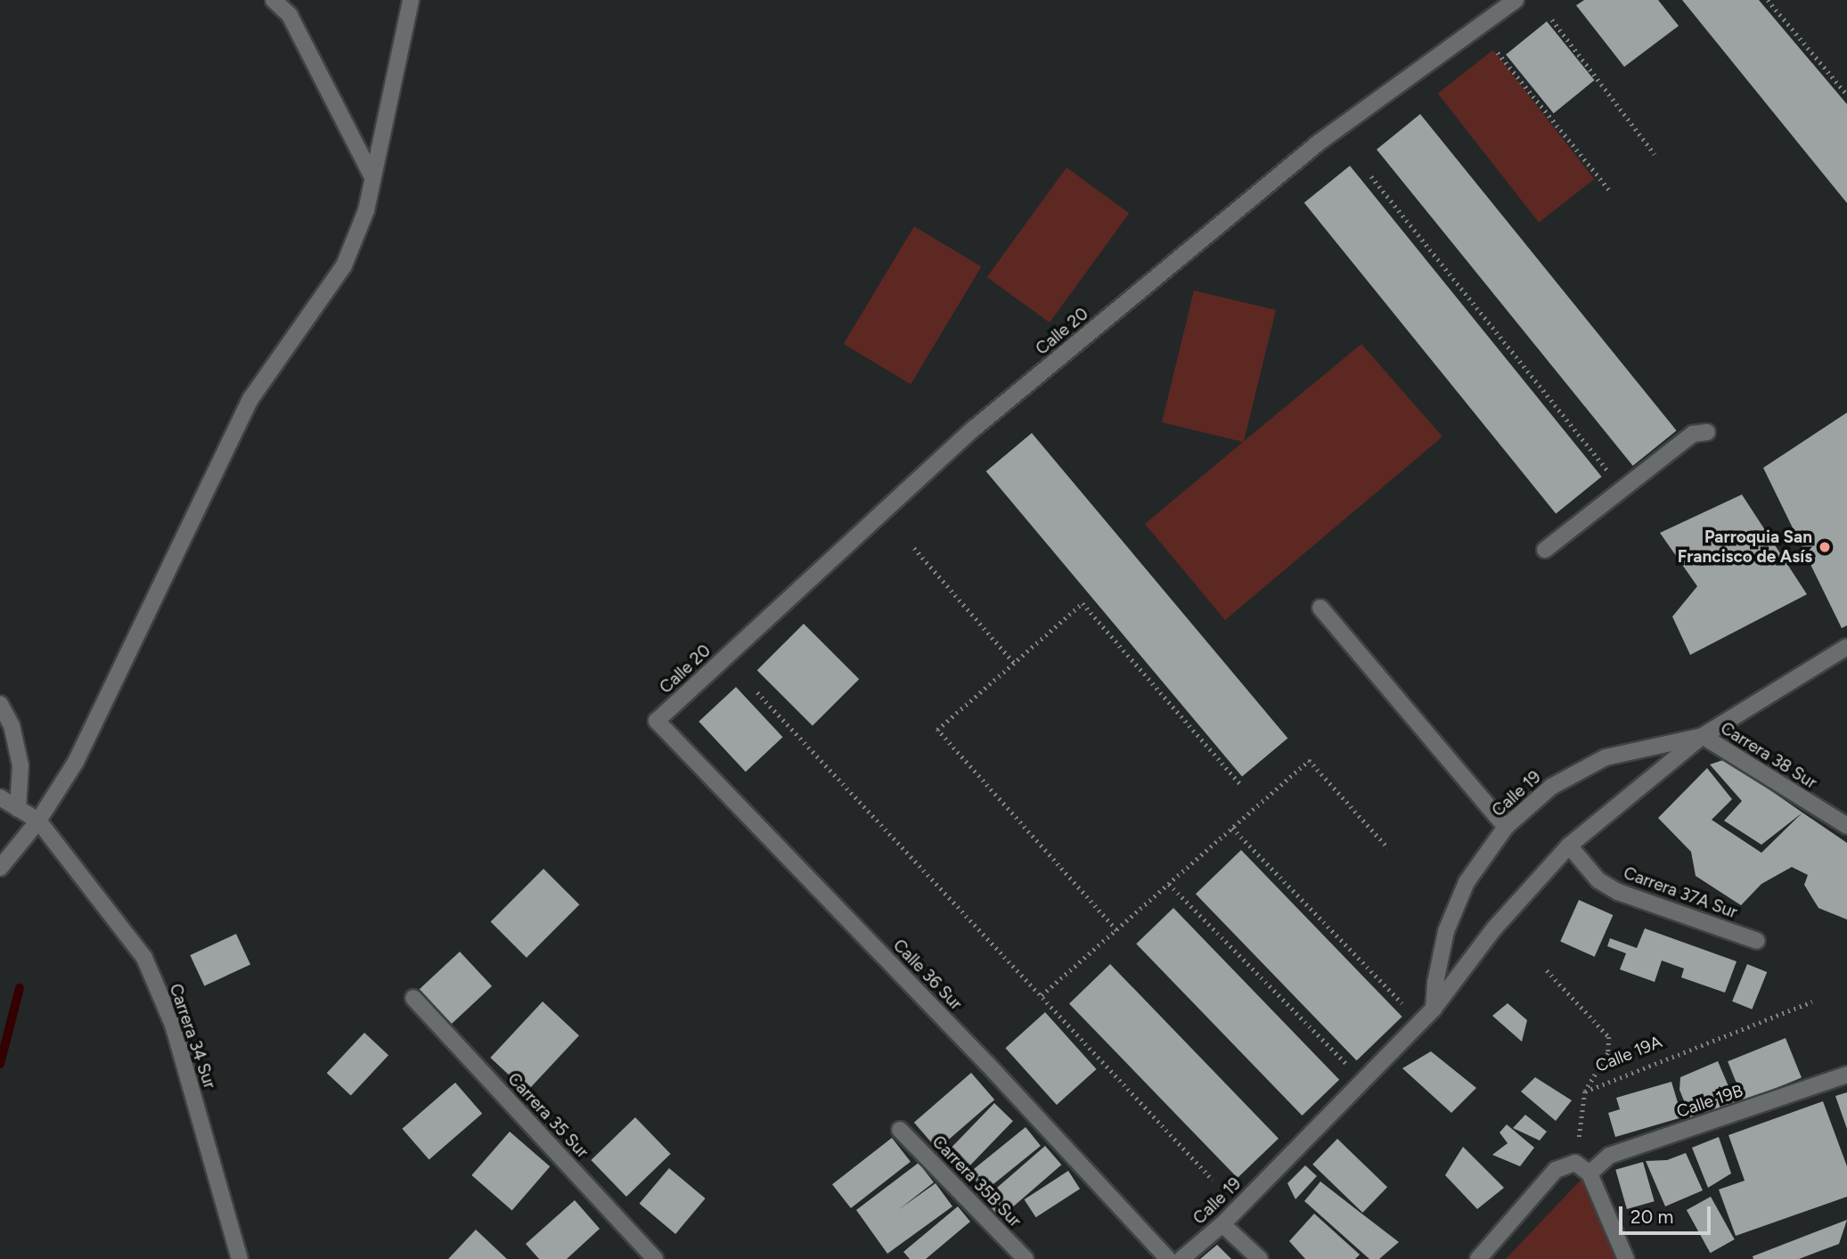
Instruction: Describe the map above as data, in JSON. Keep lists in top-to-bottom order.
{
  "streets": {
    "street": [
      "Calle 20",
      "Carrera 38 Sur",
      "Calle 19",
      "Carrera 37A Sur",
      "Calle 36 Sur",
      "Carrera 34 Sur",
      "Calle 19B",
      "Carrera 35 Sur",
      "Carrera 35B Sur"
    ],
    "path": ["Calle 19A"]
  },
  "crossings": [
    ["Calle 20", "Calle 36 Sur"],
    ["Carrera 38 Sur", "Calle 19"],
    ["Calle 19", "Carrera 37A Sur"]
  ],
  "places": ["Parroquia San Francisco de Asís"],
  "scale_bar": "20 m"
}
